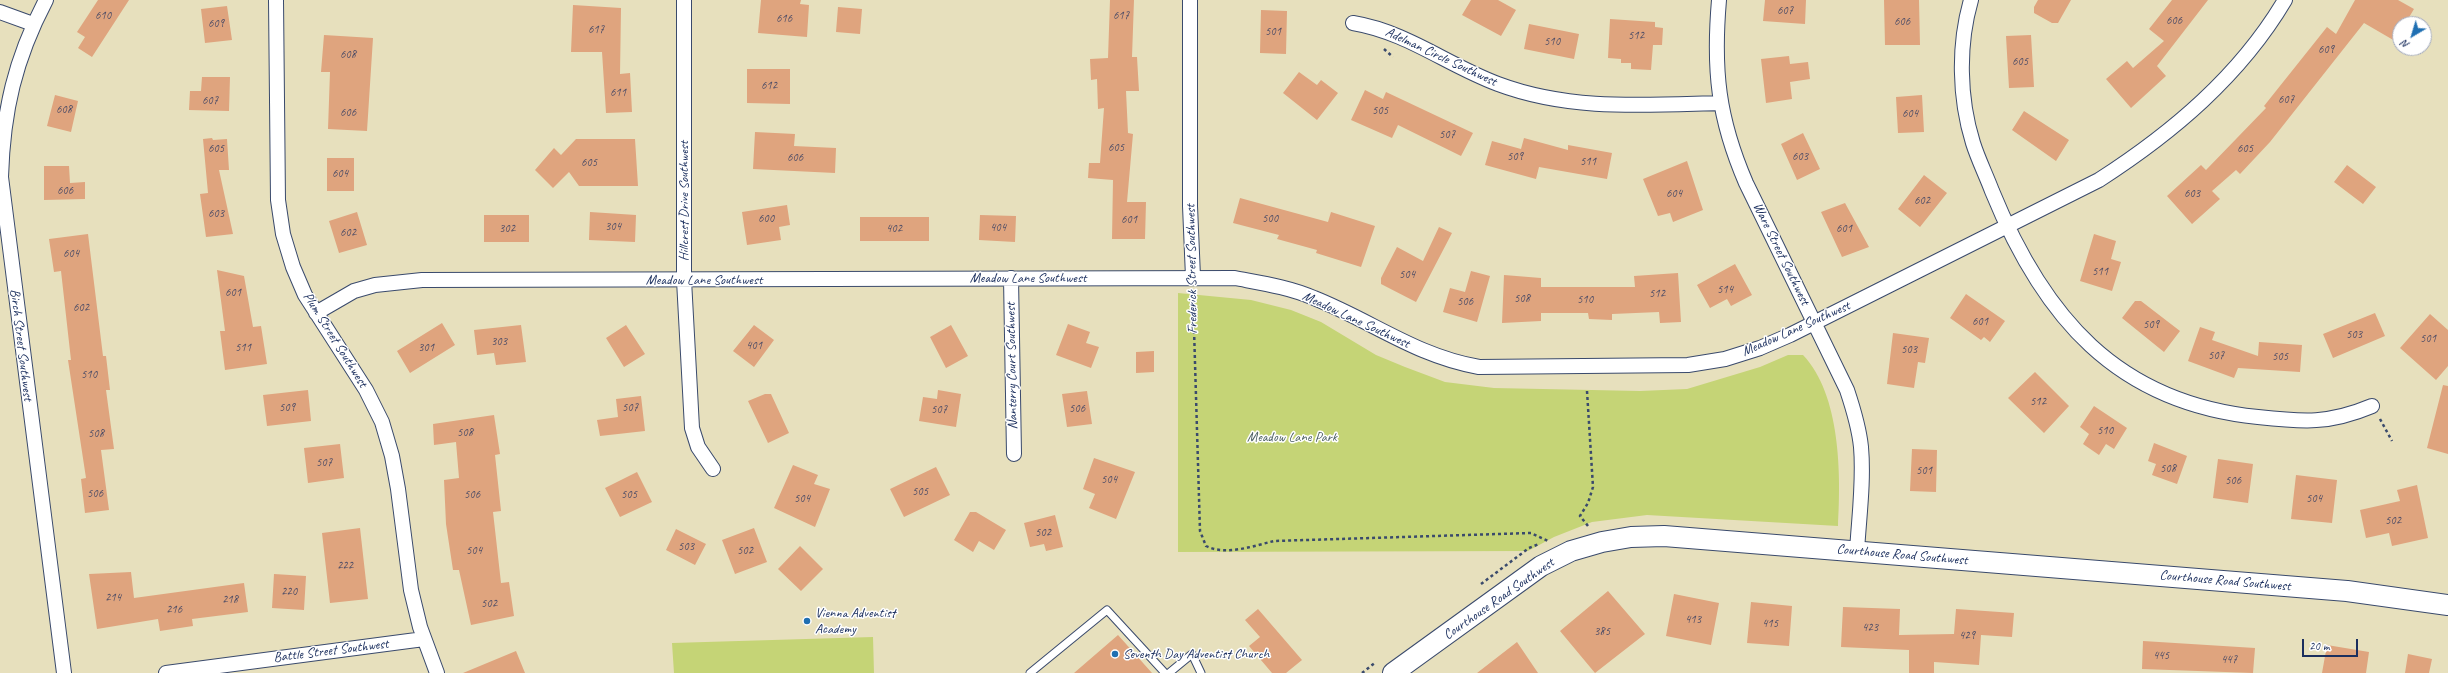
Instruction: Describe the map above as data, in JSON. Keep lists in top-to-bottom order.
{
  "streets": {
    "street": [
      "Adelman Circle Southwest",
      "Hillcrest Drive Southwest",
      "Ware Street Southwest",
      "Frederick Street Southwest",
      "Meadow Lane Southwest",
      "Plum Street Southwest",
      "Birch Street Southwest",
      "Nanterry Court Southwest",
      "Courthouse Road Southwest",
      "Battle Street Southwest"
    ]
  },
  "crossings": [
    ["Adelman Circle Southwest", "Ware Street Southwest"],
    ["Hillcrest Drive Southwest", "Meadow Lane Southwest"],
    ["Ware Street Southwest", "Meadow Lane Southwest"],
    ["Ware Street Southwest", "Courthouse Road Southwest"],
    ["Frederick Street Southwest", "Meadow Lane Southwest"],
    ["Frederick Street Southwest", "Courthouse Road Southwest"],
    ["Meadow Lane Southwest", "Plum Street Southwest"],
    ["Meadow Lane Southwest", "Nanterry Court Southwest"],
    ["Plum Street Southwest", "Battle Street Southwest"]
  ],
  "parks": ["Meadow Lane Park"],
  "places": ["Vienna Adventist Academy", "Seventh Day Adventist Church"],
  "house_numbers": [
    "607",
    "610",
    "617",
    "616",
    "606",
    "606",
    "609",
    "617",
    "501",
    "512",
    "510",
    "609",
    "608",
    "605",
    "612",
    "611",
    "607",
    "607",
    "608",
    "505",
    "606",
    "604",
    "507",
    "605",
    "605",
    "605",
    "509",
    "603",
    "606",
    "511",
    "605",
    "604",
    "606",
    "604",
    "603",
    "602",
    "603",
    "600",
    "500",
    "601",
    "304",
    "404",
    "302",
    "402",
    "601",
    "602",
    "604",
    "511",
    "504",
    "514",
    "601",
    "512",
    "508",
    "510",
    "506",
    "602",
    "601",
    "509",
    "503",
    "501",
    "303",
    "401",
    "511",
    "301",
    "503",
    "507",
    "505",
    "510",
    "512",
    "509",
    "507",
    "506",
    "507",
    "510",
    "508",
    "508",
    "507",
    "508",
    "501",
    "504",
    "506",
    "505",
    "506",
    "506",
    "505",
    "504",
    "504",
    "502",
    "502",
    "503",
    "504",
    "502",
    "222",
    "220",
    "214",
    "218",
    "502",
    "216",
    "413",
    "415",
    "423",
    "385",
    "429",
    "445",
    "447"
  ],
  "scale_bar": "20 m",
  "north": "bottom left"
}
